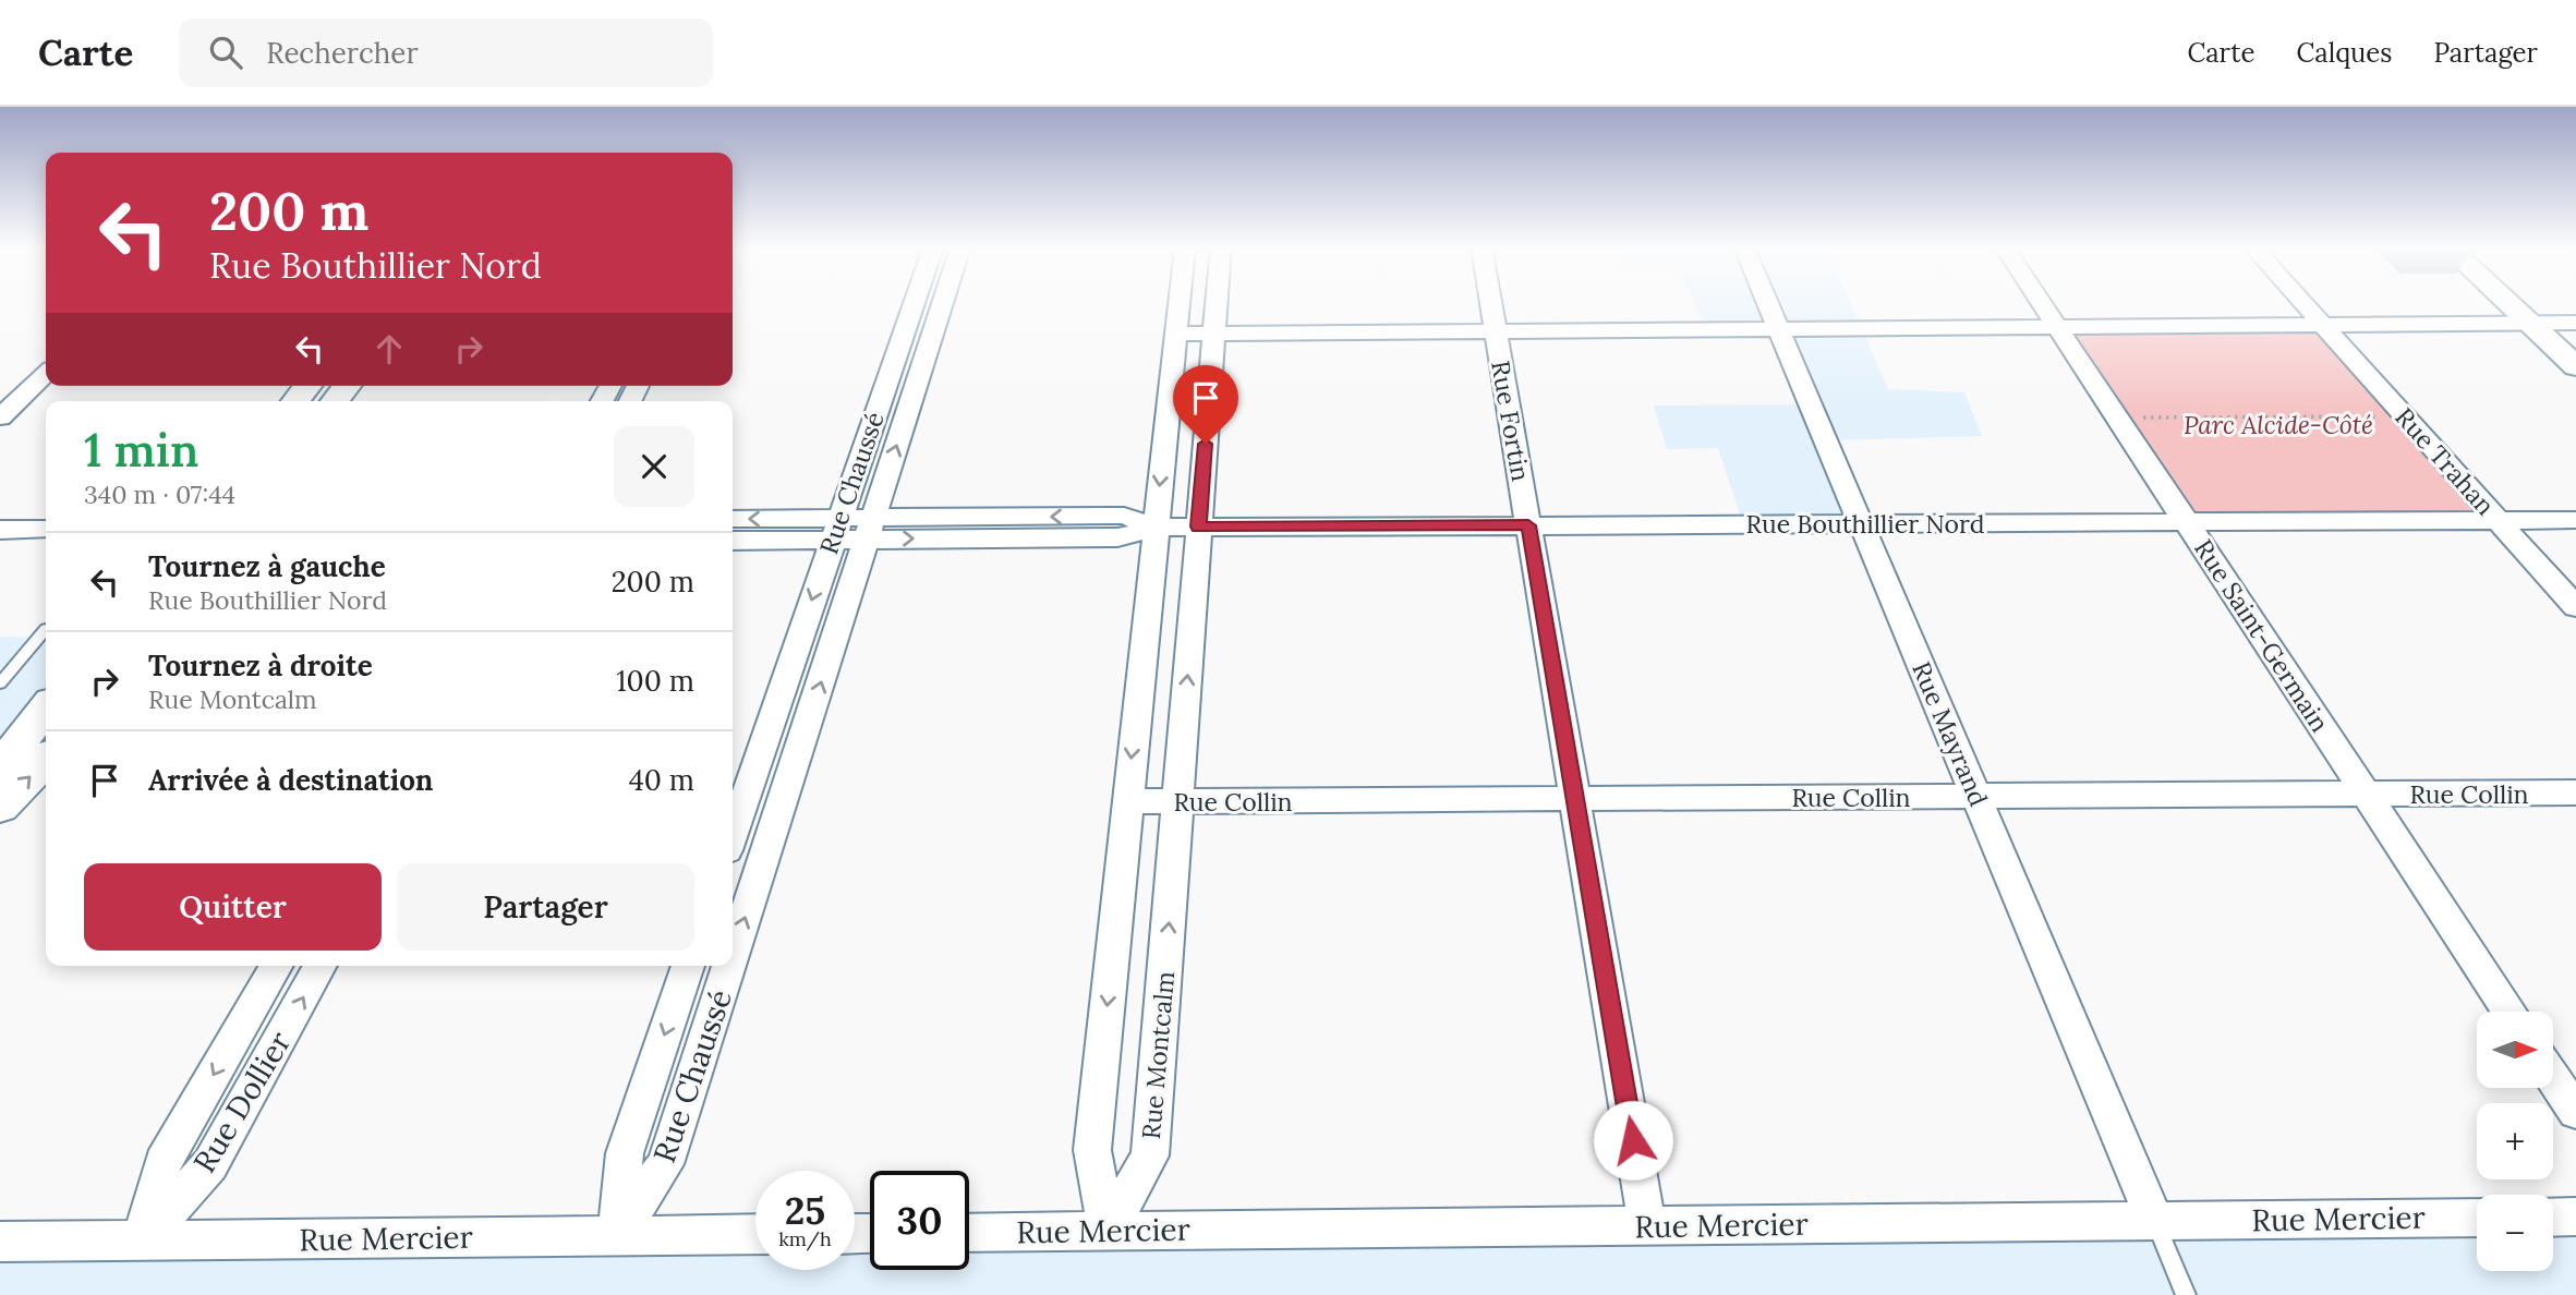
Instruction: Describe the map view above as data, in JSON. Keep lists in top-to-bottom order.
{
  "streets": {
    "street": [
      "Rue Fortin",
      "Rue Trahan",
      "Rue Chaussé",
      "Rue Bouthillier Nord",
      "Rue Saint-Germain",
      "Rue Mayrand",
      "Rue Collin",
      "Rue Montcalm",
      "Rue Dollier",
      "Rue Mercier"
    ]
  },
  "crossings": [
    ["Rue Fortin", "Rue Bouthillier Nord"],
    ["Rue Fortin", "Rue Collin"],
    ["Rue Fortin", "Rue Mercier"],
    ["Rue Trahan", "Rue Bouthillier Nord"],
    ["Rue Chaussé", "Rue Bouthillier Nord"],
    ["Rue Chaussé", "Rue Mercier"],
    ["Rue Bouthillier Nord", "Rue Saint-Germain"],
    ["Rue Bouthillier Nord", "Rue Mayrand"],
    ["Rue Bouthillier Nord", "Rue Montcalm"],
    ["Rue Saint-Germain", "Rue Collin"],
    ["Rue Mayrand", "Rue Collin"],
    ["Rue Mayrand", "Rue Mercier"],
    ["Rue Collin", "Rue Montcalm"],
    ["Rue Montcalm", "Rue Mercier"],
    ["Rue Dollier", "Rue Mercier"]
  ],
  "parks": ["Parc Alcide-Côté"],
  "north": "right",
  "page": {
    "header": "Carte",
    "search": "Rechercher",
    "nav": ["Carte", "Calques", "Partager"],
    "turn": ["200 m", "Rue Bouthillier Nord"],
    "heading": ["1 min", "340 m · 07:44"],
    "list": [
      {
        "name": "Tournez à gauche",
        "note": "Rue Bouthillier Nord",
        "value": "200 m"
      },
      {
        "name": "Tournez à droite",
        "note": "Rue Montcalm",
        "value": "100 m"
      },
      {
        "name": "Arrivée à destination",
        "value": "40 m"
      }
    ],
    "buttons": ["Quitter", "Partager"],
    "map_buttons": ["+", "−"],
    "speed": "25 km/h",
    "limit": "30"
  }
}
